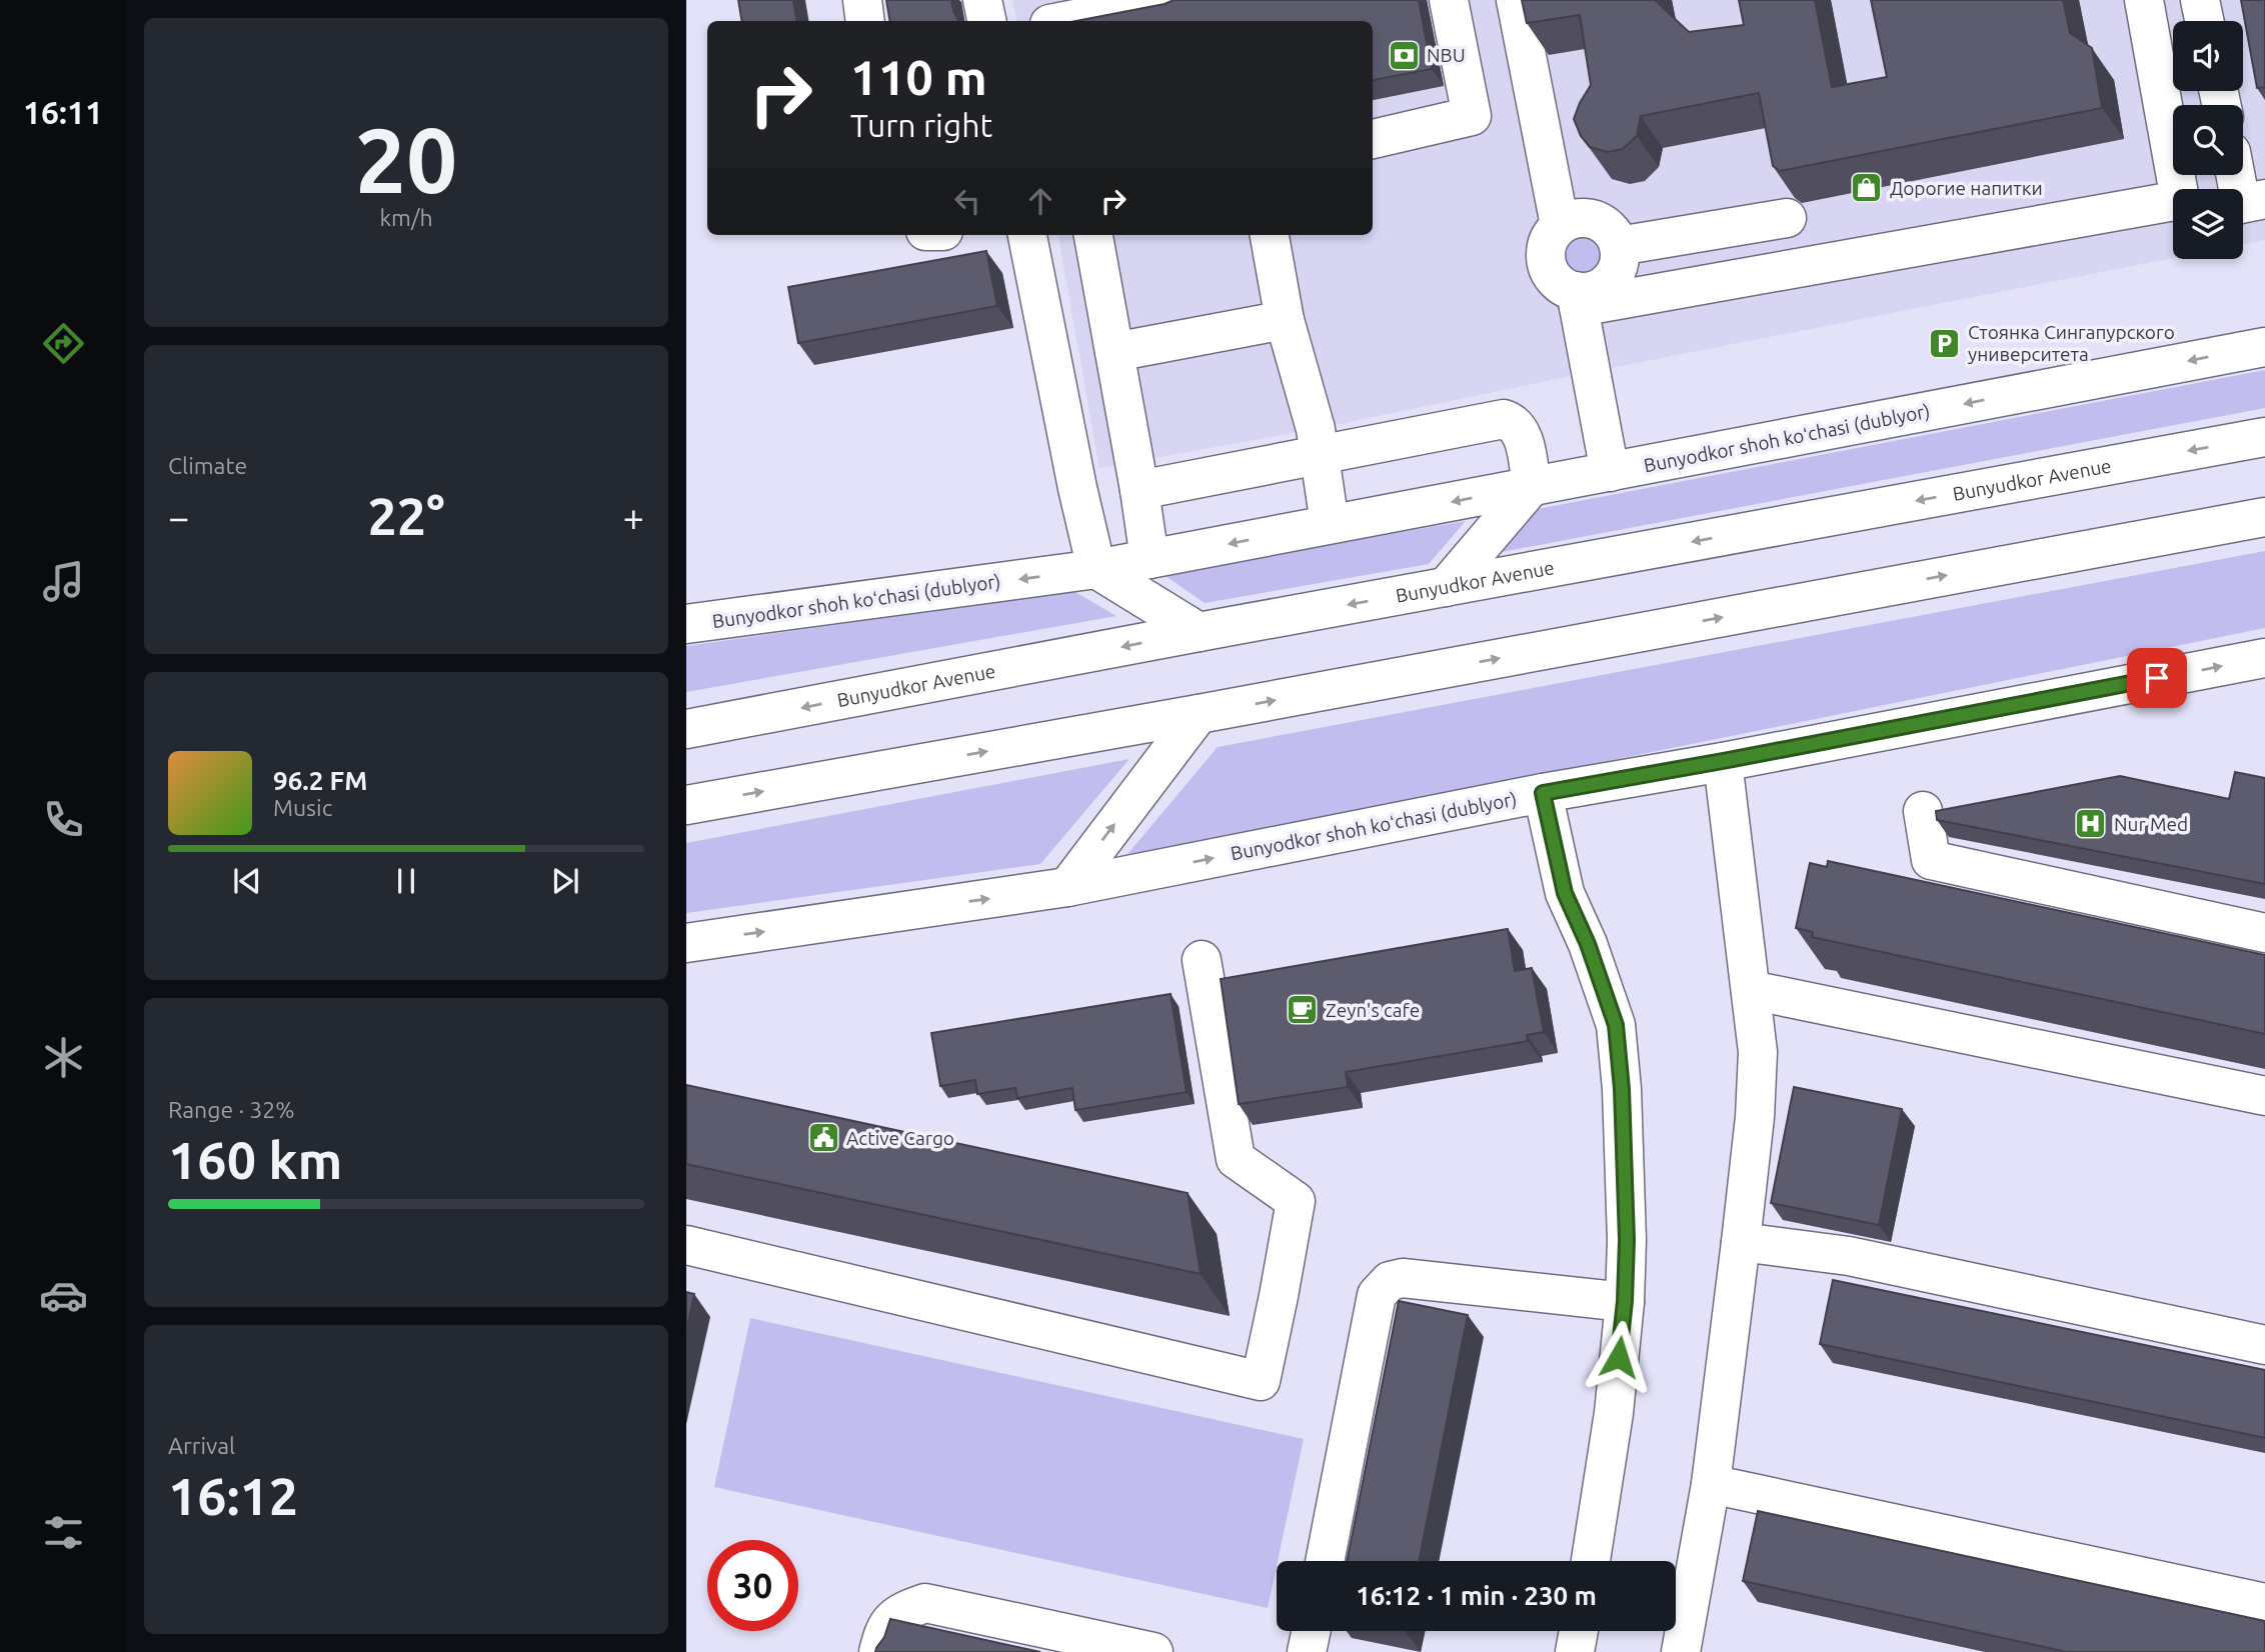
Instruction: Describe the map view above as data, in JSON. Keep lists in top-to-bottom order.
{
  "streets": {
    "street": ["Bunyodkor shoh koʻchasi (dublyor)", "Bunyudkor Avenue"]
  },
  "places": {
    "bank": ["NBU"],
    "shop": ["Дорогие напитки"],
    "parking": ["Стоянка Сингапурского университета"],
    "hospital": ["Nur Med"],
    "cafe": ["Zeyn's cafe"],
    "public building": ["Active Cargo"]
  },
  "page": {
    "tabs": "16:11",
    "tile": [
      ["20", "km/h"],
      "Climate",
      ["Range · 32%", "160 km"],
      ["Arrival", "16:12"]
    ],
    "turn": ["110 m", "Turn right"],
    "heat": ["−", "22°", "+"],
    "song": ["96.2 FM", "Music"],
    "limit": "30",
    "trip": "16:12 · 1 min · 230 m"
  }
}
